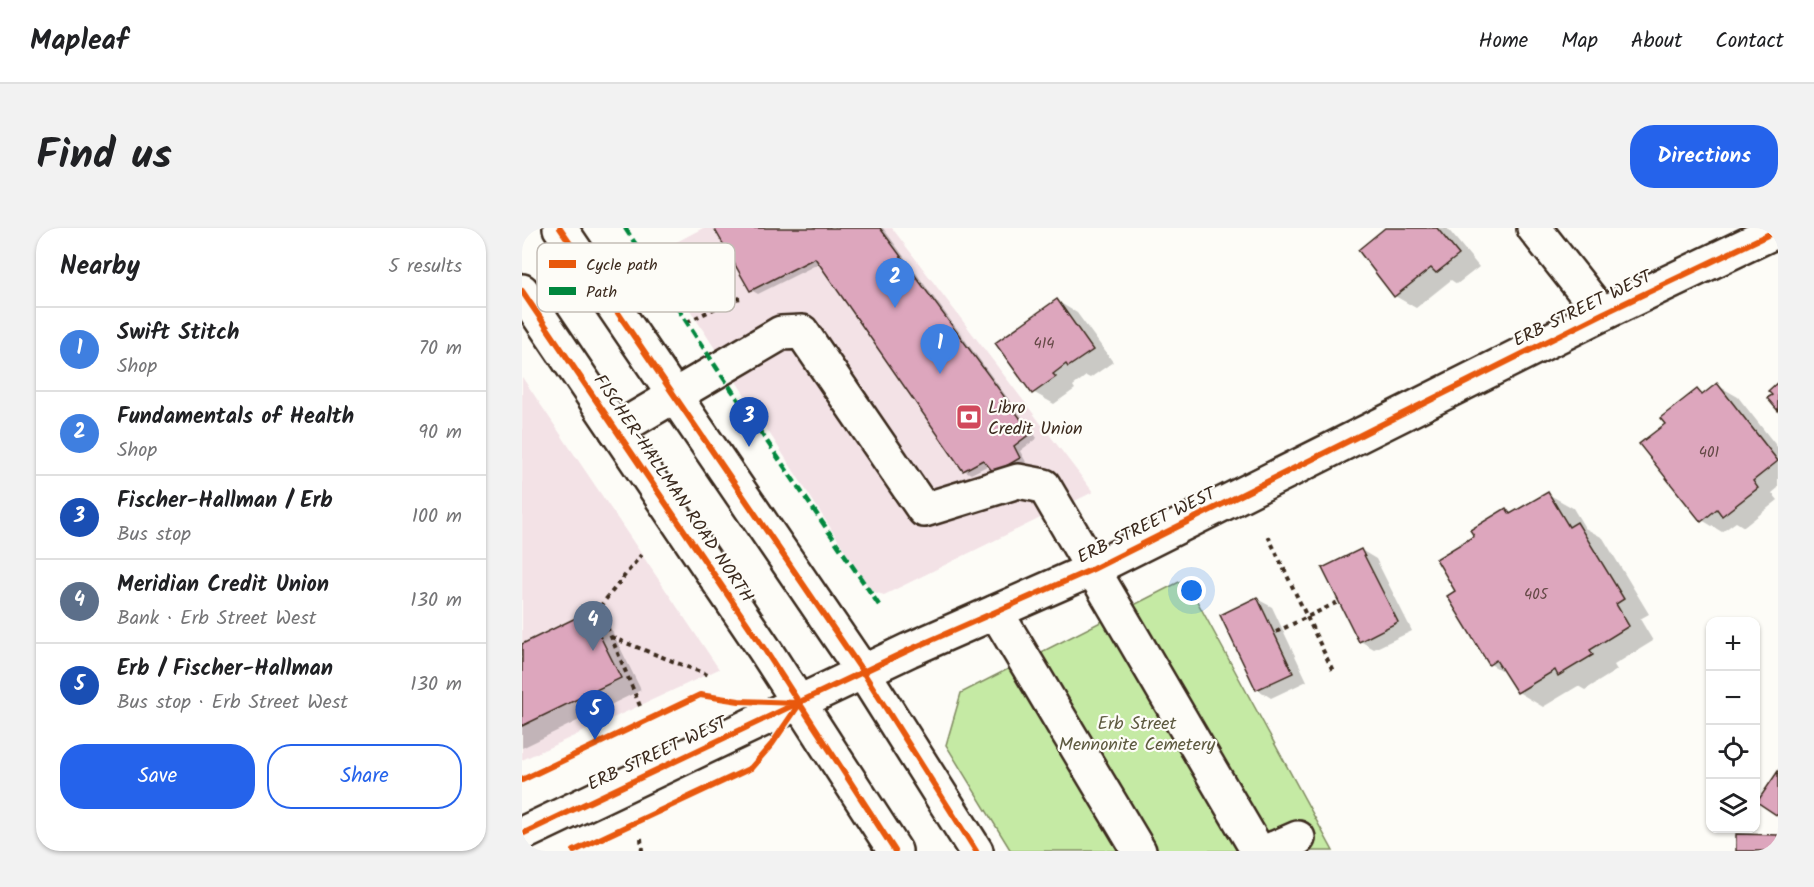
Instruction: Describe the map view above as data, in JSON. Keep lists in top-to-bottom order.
{
  "streets": {
    "main road": ["ERB STREET WEST", "FISCHER-HALLMAN ROAD NORTH"]
  },
  "crossings": [
    ["ERB STREET WEST", "FISCHER-HALLMAN ROAD NORTH"]
  ],
  "parks": ["Erb Street Mennonite Cemetery"],
  "places": {
    "bank": ["Libro Credit Union"]
  },
  "house_numbers": ["414", "401", "405"],
  "legend": ["Cycle path", "Path"],
  "page": {
    "header": "Mapleaf",
    "nav": [
      "Home",
      "Map",
      "About",
      "Contact"
    ],
    "title": "Find us",
    "buttons": [
      "Directions",
      ["Save", "Share"]
    ],
    "heading": ["Nearby", "5 results"],
    "pins": [
      "2",
      "1",
      "3",
      "4",
      "5"
    ],
    "list": [
      {
        "mark": "1",
        "name": "Swift Stitch",
        "note": "Shop",
        "value": "70 m"
      },
      {
        "mark": "2",
        "name": "Fundamentals of Health",
        "note": "Shop",
        "value": "90 m"
      },
      {
        "mark": "3",
        "name": "Fischer-Hallman / Erb",
        "note": "Bus stop",
        "value": "100 m"
      },
      {
        "mark": "4",
        "name": "Meridian Credit Union",
        "note": "Bank · Erb Street West",
        "value": "130 m"
      },
      {
        "mark": "5",
        "name": "Erb / Fischer-Hallman",
        "note": "Bus stop · Erb Street West",
        "value": "130 m"
      }
    ],
    "map_buttons": ["+", "−"]
  }
}
